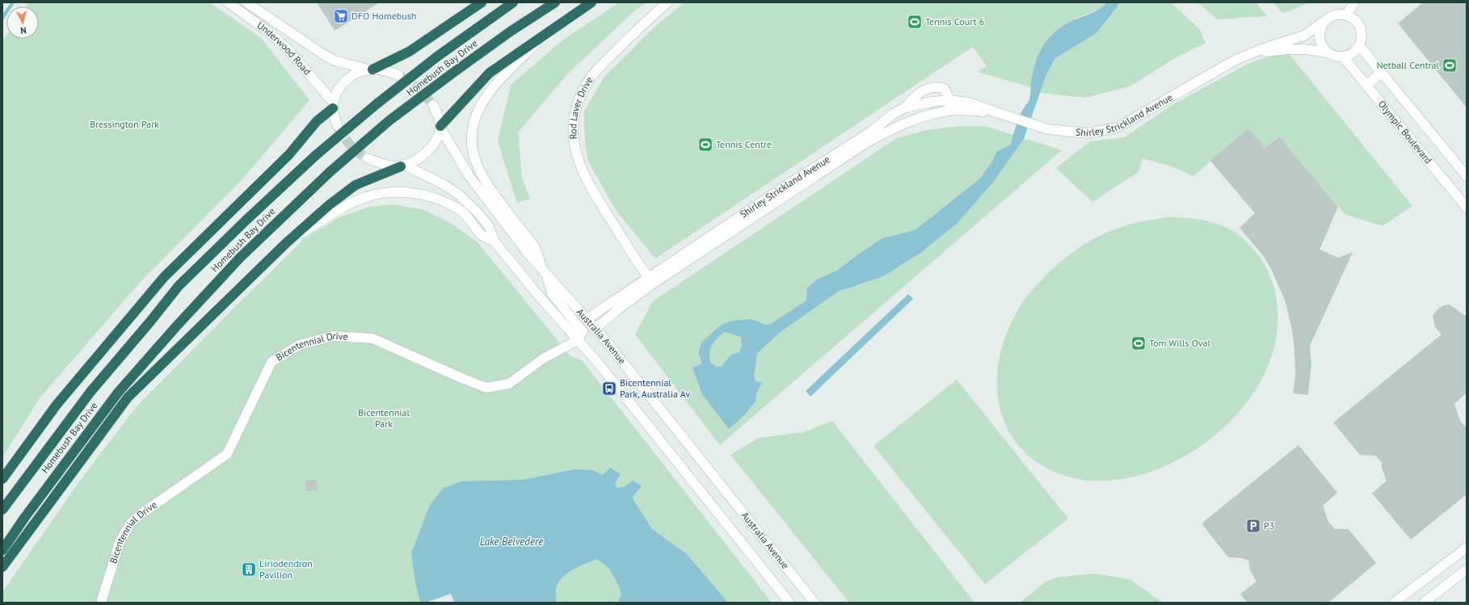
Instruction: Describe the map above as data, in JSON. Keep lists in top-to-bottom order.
{
  "streets": {
    "highway": ["Homebush Bay Drive"],
    "street": [
      "Underwood Road",
      "Rod Laver Drive",
      "Shirley Strickland Avenue",
      "Olympic Boulevard",
      "Australia Avenue",
      "Bicentennial Drive"
    ]
  },
  "crossings": [
    ["Rod Laver Drive", "Shirley Strickland Avenue"],
    ["Shirley Strickland Avenue", "Olympic Boulevard"],
    ["Shirley Strickland Avenue", "Australia Avenue"],
    ["Australia Avenue", "Bicentennial Drive"]
  ],
  "water": ["Lake Belvedere"],
  "parks": ["Bressington Park", "Bicentennial Park"],
  "places": {
    "supermarket": ["DFO Homebush"],
    "sports": [
      "Tennis Court 6",
      "Netball Central",
      "Tennis Centre",
      "Tom Wills Oval"
    ],
    "bus stop": ["Bicentennial Park, Australia Av"],
    "parking": ["P3"],
    "building": ["Liriodendron Pavilion"]
  },
  "north": "bottom"
}
